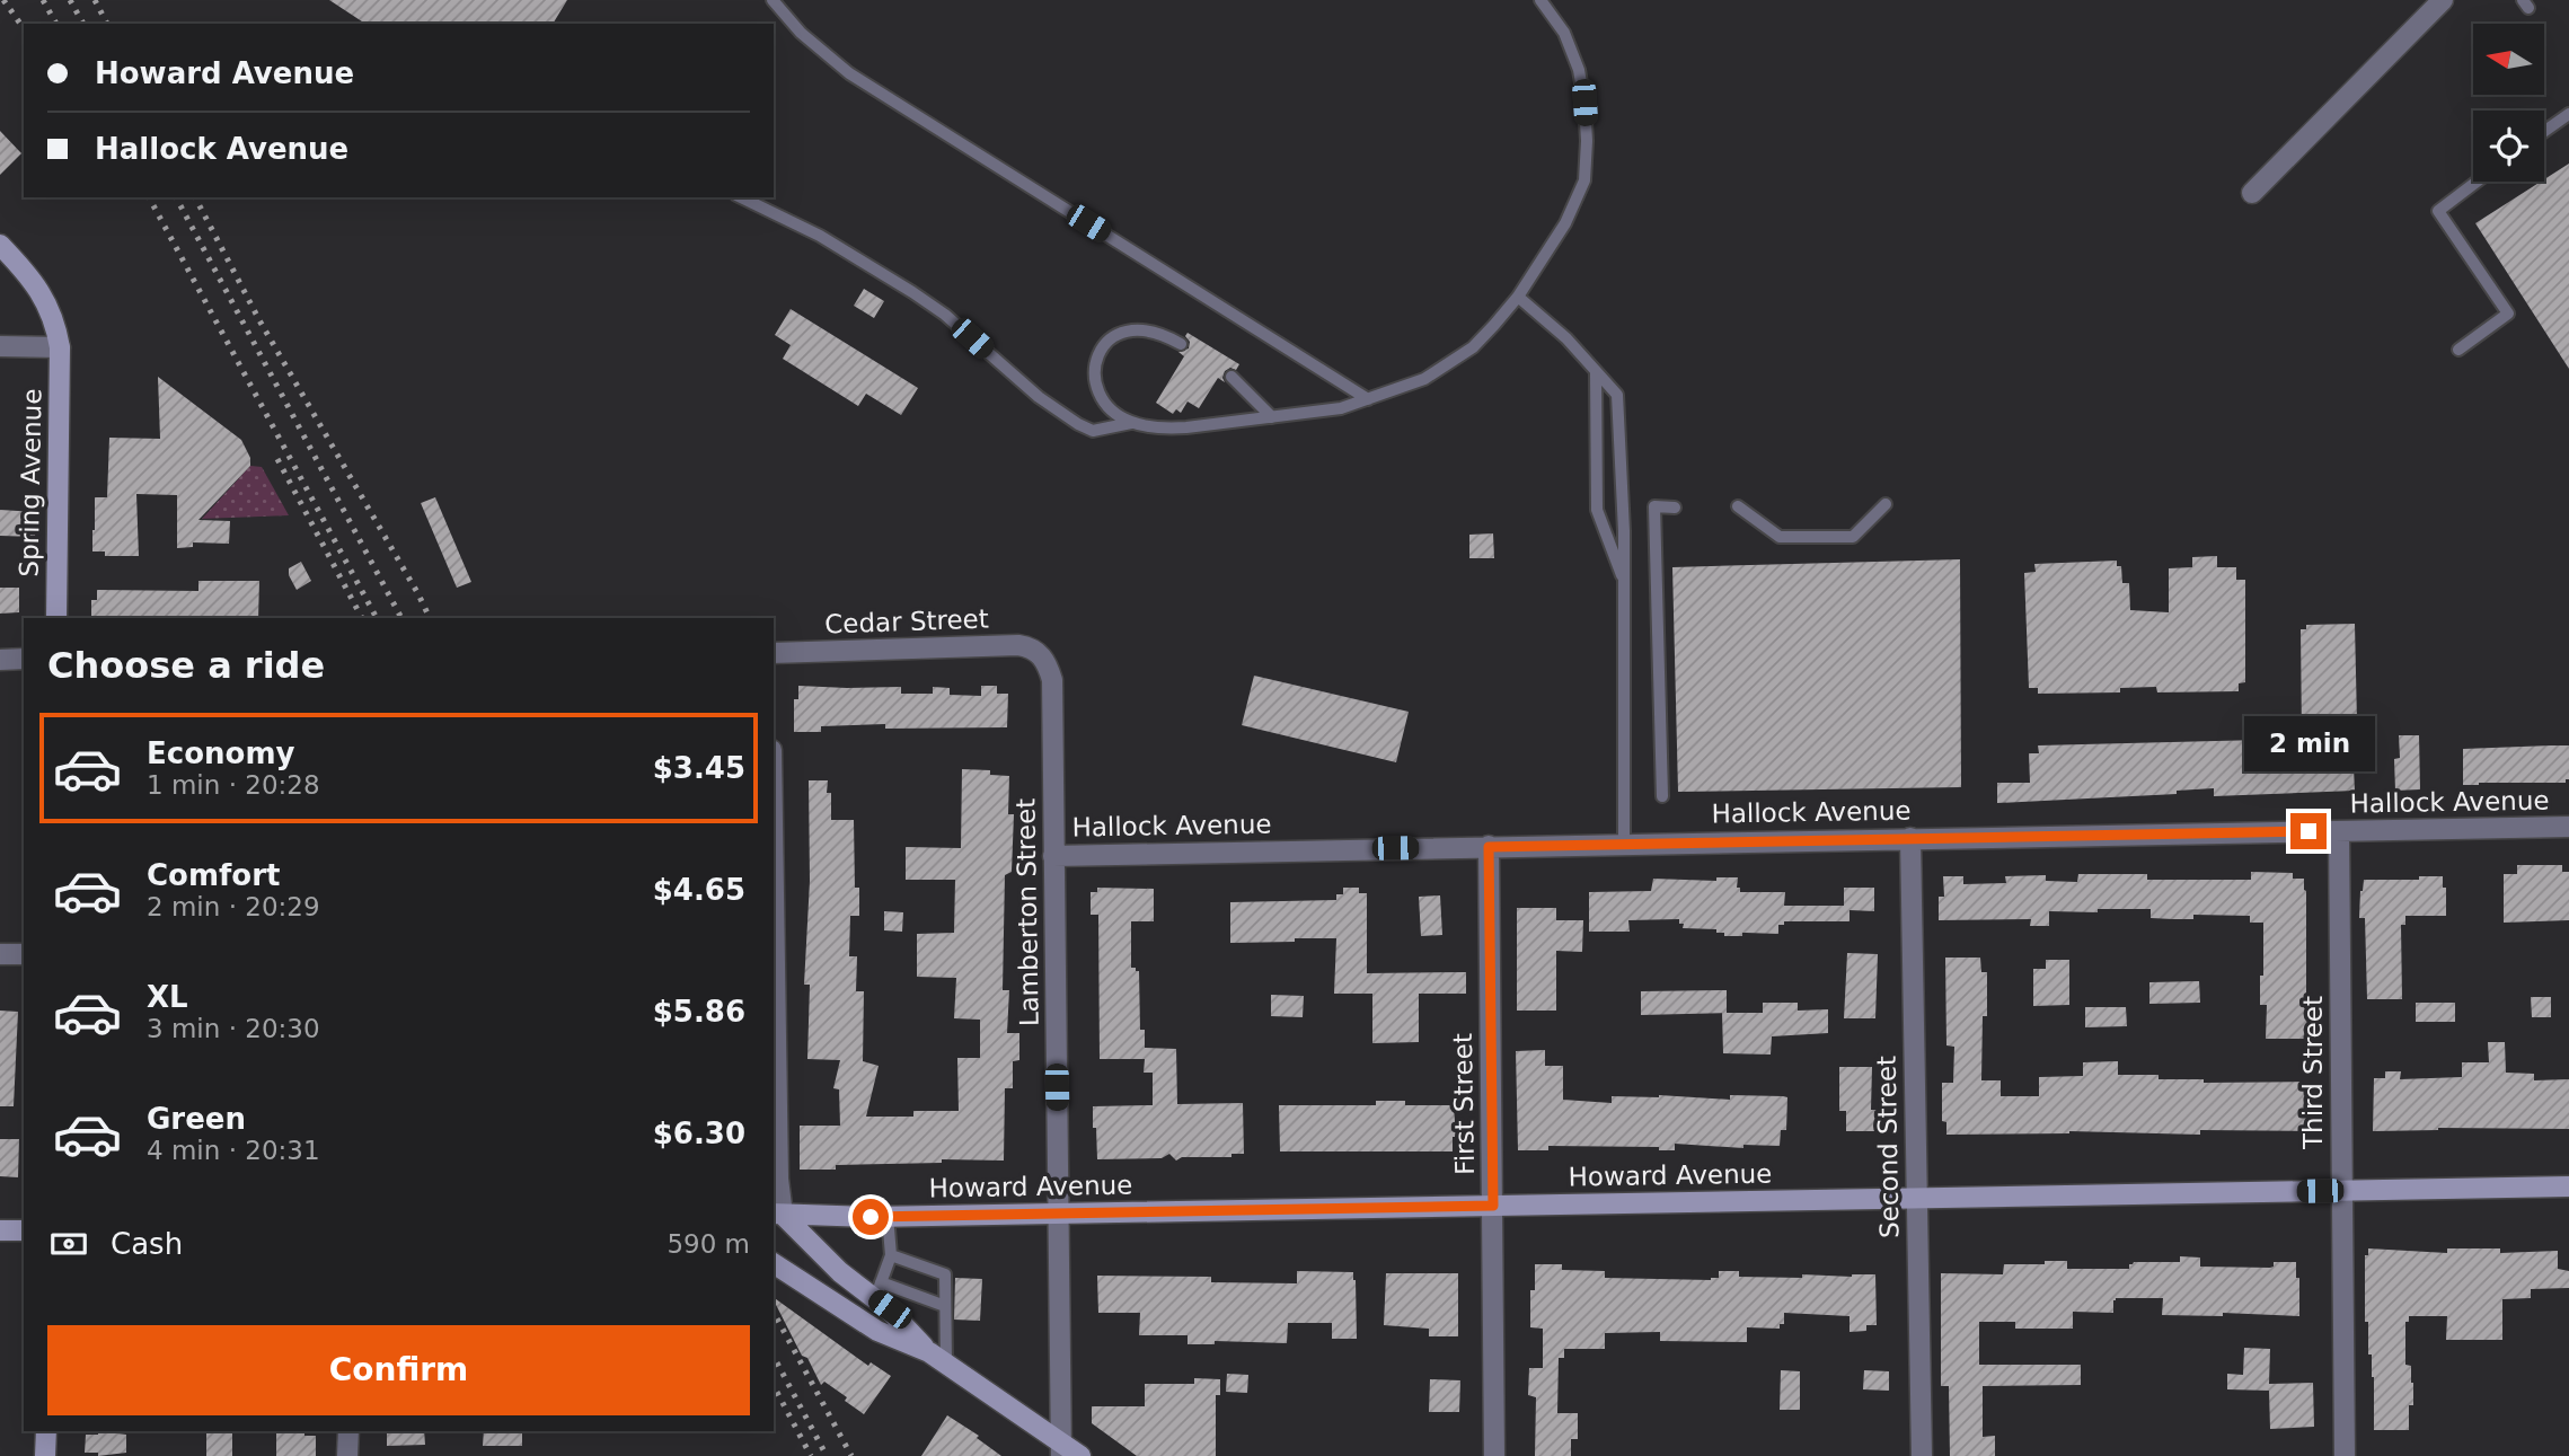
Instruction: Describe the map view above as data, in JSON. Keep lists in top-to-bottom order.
{
  "streets": {
    "main road": ["Spring Avenue", "Howard Avenue"],
    "street": [
      "Cedar Street",
      "Hallock Avenue",
      "Lamberton Street",
      "Third Street",
      "First Street",
      "Second Street"
    ]
  },
  "crossings": [
    ["Cedar Street", "Lamberton Street"],
    ["Hallock Avenue", "Lamberton Street"],
    ["Hallock Avenue", "Third Street"],
    ["Hallock Avenue", "First Street"],
    ["Hallock Avenue", "Second Street"],
    ["Lamberton Street", "Howard Avenue"],
    ["Third Street", "Howard Avenue"],
    ["First Street", "Howard Avenue"],
    ["Second Street", "Howard Avenue"]
  ],
  "north": "left",
  "page": {
    "banner": ["Howard Avenue", "Hallock Avenue"],
    "heading": "Choose a ride",
    "list": [
      {
        "name": "Economy",
        "note": "1 min · 20:28",
        "value": "$3.45"
      },
      {
        "name": "Comfort",
        "note": "2 min · 20:29",
        "value": "$4.65"
      },
      {
        "name": "XL",
        "note": "3 min · 20:30",
        "value": "$5.86"
      },
      {
        "name": "Green",
        "note": "4 min · 20:31",
        "value": "$6.30"
      }
    ],
    "bubble": "2 min",
    "pay": ["Cash", "590 m"],
    "buttons": "Confirm"
  }
}
